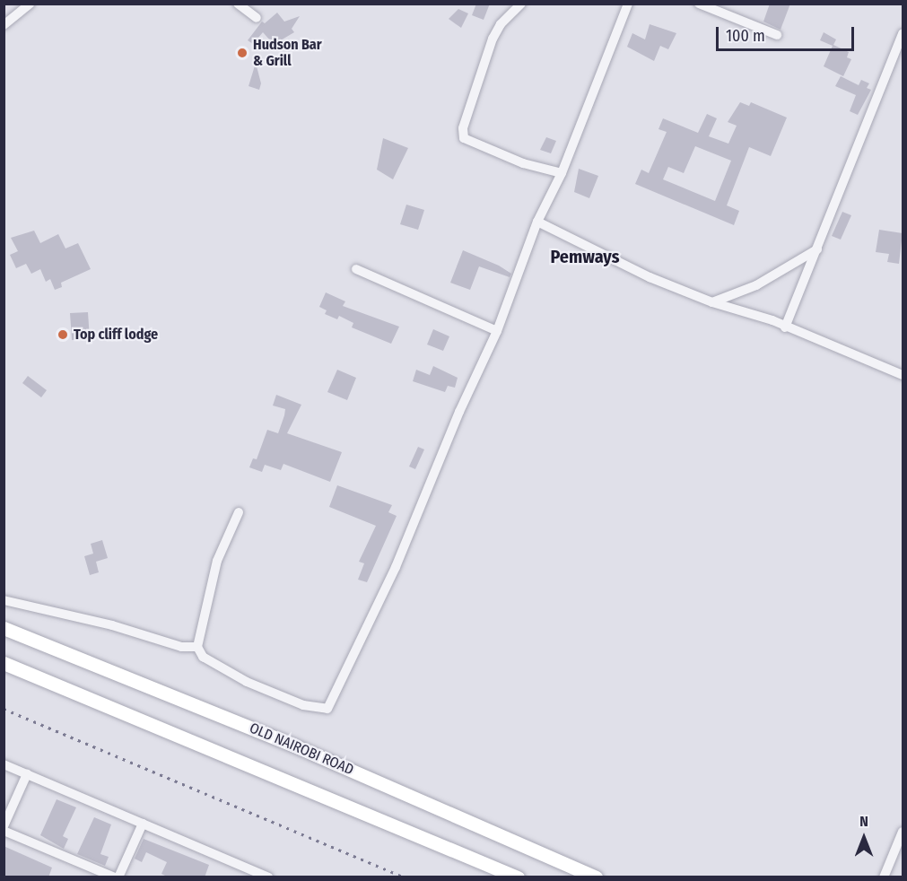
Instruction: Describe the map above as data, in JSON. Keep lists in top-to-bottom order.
{
  "streets": {
    "highway": ["OLD NAIROBI ROAD"]
  },
  "districts": ["Pemways"],
  "places": ["Hudson Bar & Grill", "Top cliff lodge"],
  "scale_bar": "100 m",
  "north": "top"
}
